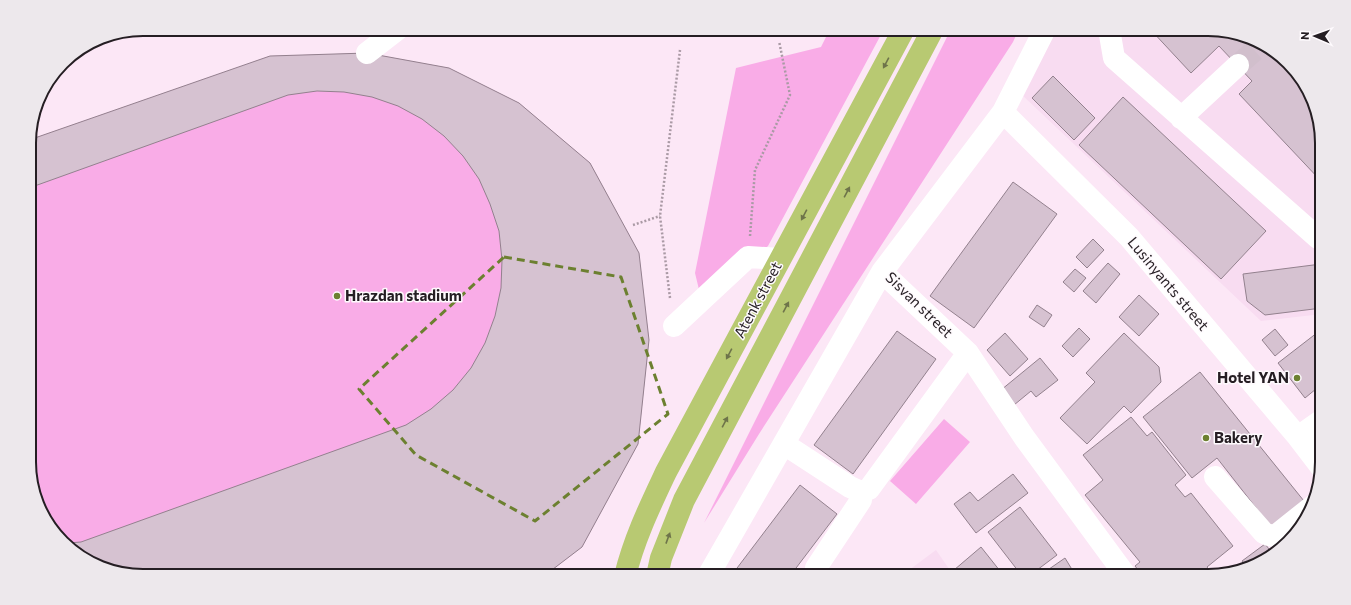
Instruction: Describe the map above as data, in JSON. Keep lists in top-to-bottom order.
{
  "streets": {
    "main road": ["Atenk street"],
    "street": ["Lusinyants street", "Sisvan street"]
  },
  "crossings": [
    ["Lusinyants street", "Sisvan street"]
  ],
  "places": ["Hrazdan stadium", "Hotel YAN", "Bakery"],
  "north": "left"
}
